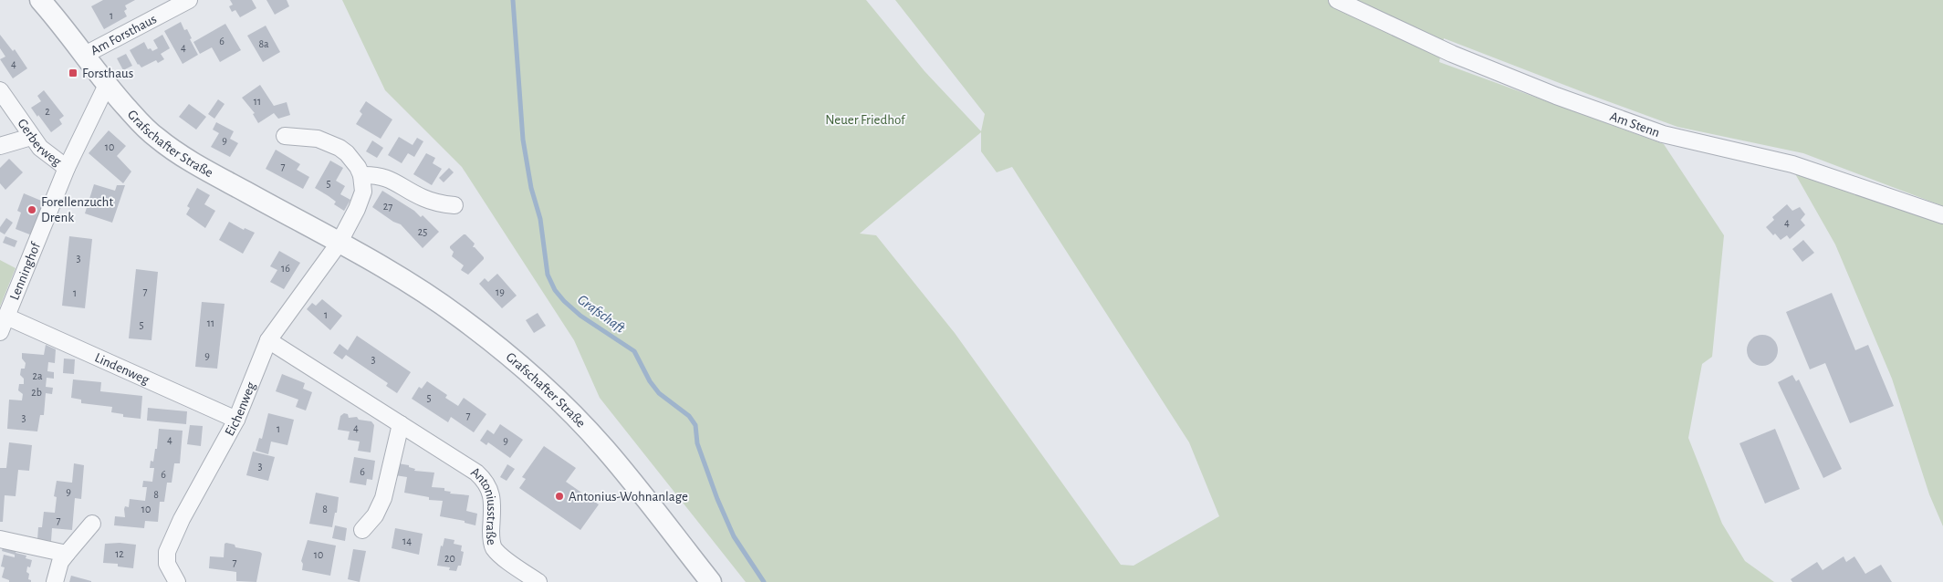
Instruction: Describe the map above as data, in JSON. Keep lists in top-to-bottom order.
{
  "streets": {
    "street": [
      "Am Forsthaus",
      "Am Stenn",
      "Gerberweg",
      "Grafschafter Straße",
      "Lenninghof",
      "Lindenweg",
      "Eichenweg",
      "Antoniusstraße"
    ]
  },
  "crossings": [
    ["Am Forsthaus", "Grafschafter Straße"],
    ["Gerberweg", "Lenninghof"],
    ["Grafschafter Straße", "Lenninghof"],
    ["Grafschafter Straße", "Eichenweg"],
    ["Lenninghof", "Lindenweg"],
    ["Lindenweg", "Eichenweg"],
    ["Eichenweg", "Antoniusstraße"]
  ],
  "water": ["Grafschaft"],
  "parks": ["Neuer Friedhof"],
  "places": {
    "transit": ["Forsthaus"],
    "other": ["Forellenzucht Drenk", "Antonius-Wohnanlage"]
  },
  "house_numbers": [
    "1",
    "6",
    "8a",
    "4",
    "4",
    "11",
    "2",
    "9",
    "10",
    "7",
    "5",
    "27",
    "4",
    "25",
    "3",
    "16",
    "7",
    "19",
    "1",
    "1",
    "11",
    "5",
    "9",
    "3",
    "2a",
    "2b",
    "5",
    "7",
    "3",
    "4",
    "1",
    "4",
    "9",
    "3",
    "6",
    "6",
    "9",
    "8",
    "10",
    "8",
    "7",
    "14",
    "12",
    "10",
    "20",
    "7"
  ]
}
